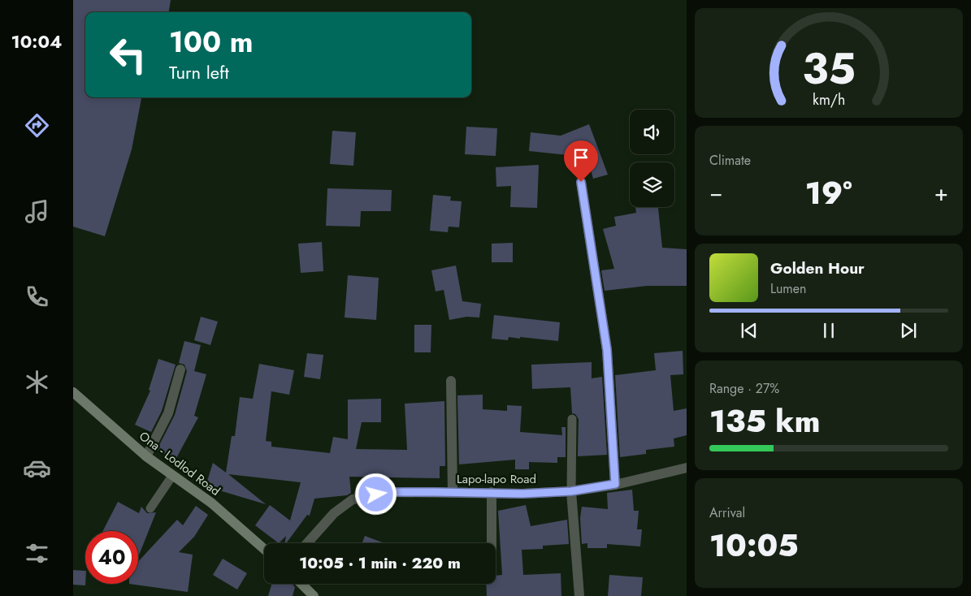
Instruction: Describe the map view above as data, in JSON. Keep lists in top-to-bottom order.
{
  "streets": {
    "main road": ["Ona - Lodlod Road"],
    "street": ["Lapo-lapo Road"]
  },
  "page": {
    "tabs": "10:04",
    "turn": ["100 m", "Turn left"],
    "tile": [
      "Climate",
      ["Range · 27%", "135 km"],
      ["Arrival", "10:05"]
    ],
    "heat": ["−", "19°", "+"],
    "song": ["Golden Hour", "Lumen"],
    "limit": "40",
    "trip": "10:05 · 1 min · 220 m",
    "gauge": ["35", "km/h"]
  }
}
